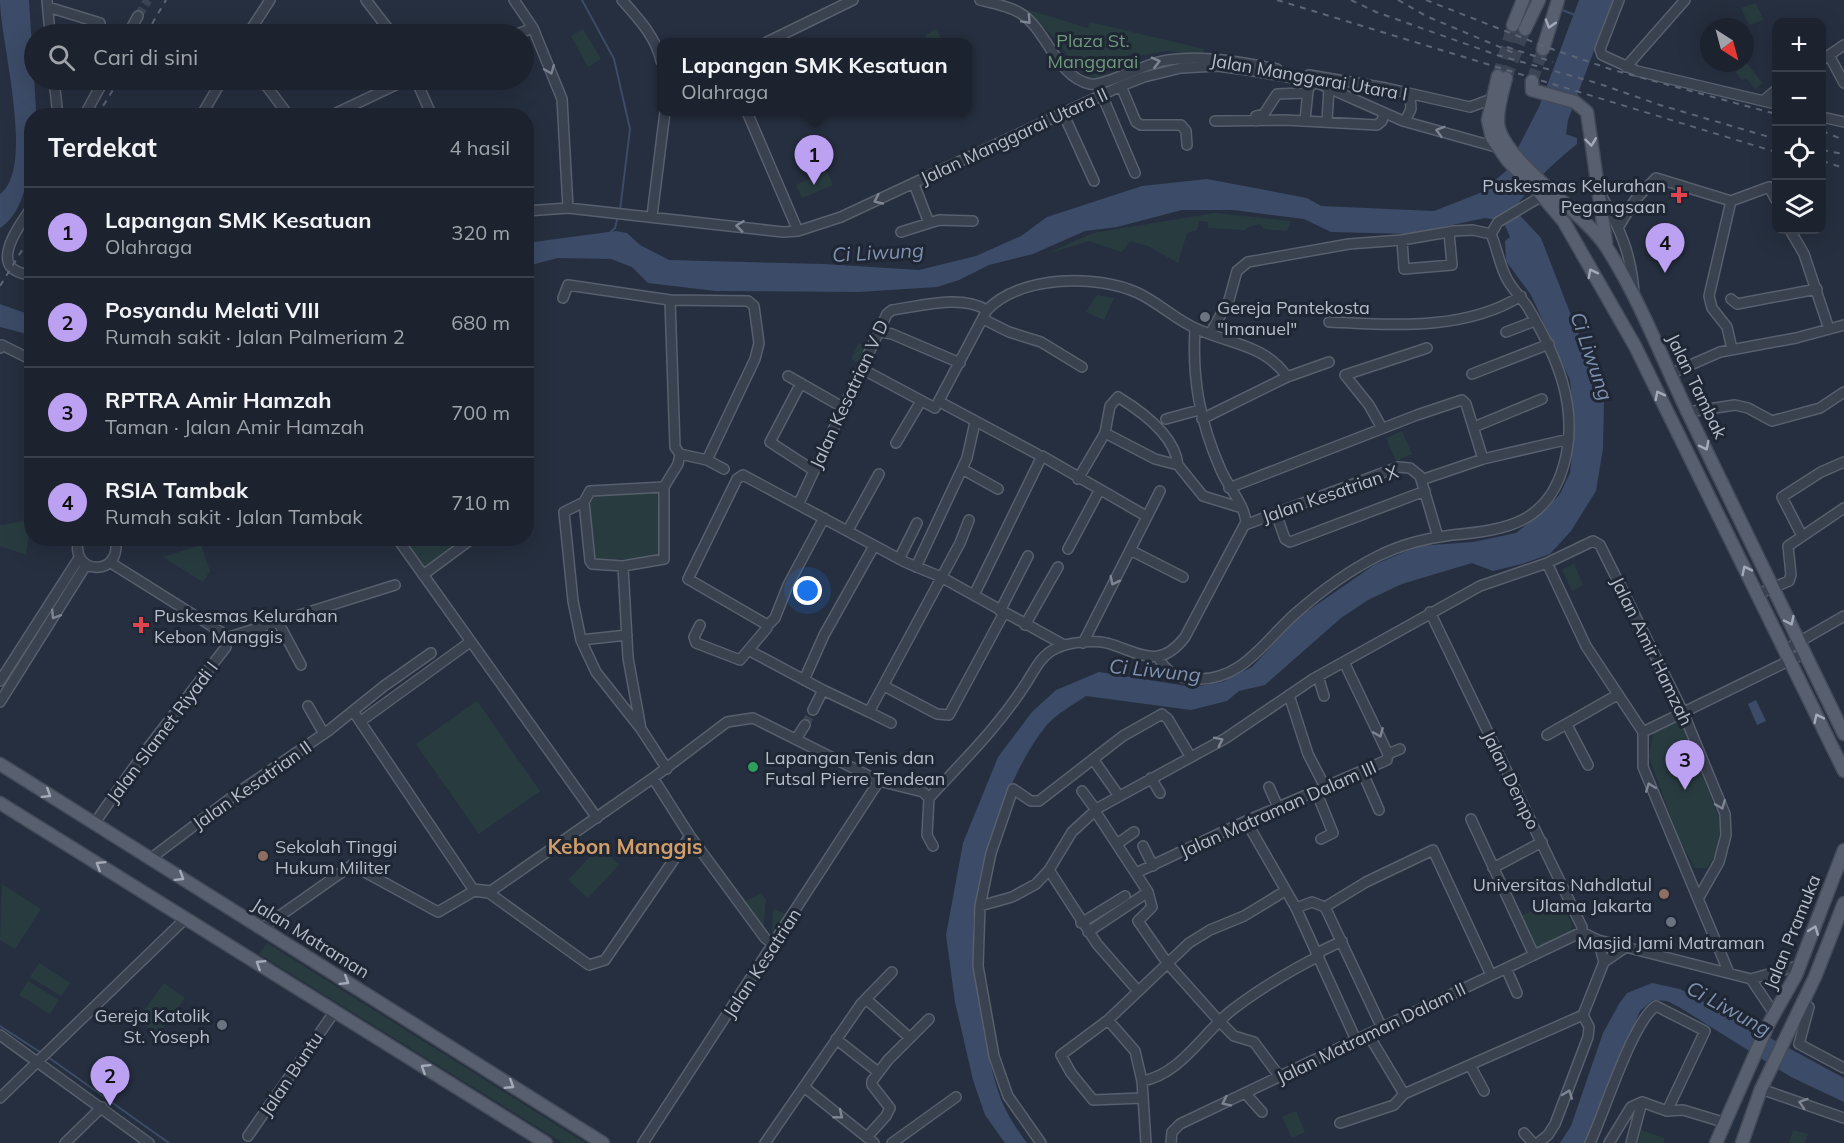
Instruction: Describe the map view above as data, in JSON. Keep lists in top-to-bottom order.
{
  "streets": {
    "main road": ["Jalan Tambak", "Jalan Pramuka", "Jalan Matraman"],
    "street": [
      "Jalan Manggarai Utara I",
      "Jalan Manggarai Utara II",
      "Jalan Kesatrian V D",
      "Jalan Kesatrian X",
      "Jalan Amir Hamzah",
      "Jalan Slamet Riyadi I",
      "Jalan Dempo",
      "Jalan Kesatrian II",
      "Jalan Matraman Dalam III",
      "Jalan Kesatrian",
      "Jalan Matraman Dalam II",
      "Jalan Buntu"
    ]
  },
  "crossings": [
    ["Jalan Manggarai Utara I", "Jalan Tambak"],
    ["Jalan Manggarai Utara II", "Jalan Tambak"],
    ["Jalan Slamet Riyadi I", "Jalan Matraman"],
    ["Jalan Dempo", "Jalan Matraman Dalam II"],
    ["Jalan Kesatrian II", "Jalan Matraman"]
  ],
  "one_way": ["Jalan Manggarai Utara I"],
  "districts": ["Kebon Manggis"],
  "water": ["Ci Liwung"],
  "parks": ["Plaza St. Manggarai"],
  "places": {
    "health": ["Puskesmas Kelurahan Pegangsaan", "Puskesmas Kelurahan Kebon Manggis"],
    "other": [
      "Gereja Pantekosta \"Imanuel\"",
      "Lapangan Tenis dan Futsal Pierre Tendean",
      "Sekolah Tinggi Hukum Militer",
      "Universitas Nahdlatul Ulama Jakarta",
      "Masjid Jami Matraman",
      "Gereja Katolik St. Yoseph"
    ]
  },
  "north": "bottom right",
  "page": {
    "map_buttons": ["+", "−"],
    "search": "Cari di sini",
    "popup": ["Lapangan SMK Kesatuan", "Olahraga"],
    "heading": ["Terdekat", "4 hasil"],
    "pins": [
      "1",
      "4",
      "3",
      "2"
    ],
    "list": [
      {
        "mark": "1",
        "name": "Lapangan SMK Kesatuan",
        "note": "Olahraga",
        "value": "320 m"
      },
      {
        "mark": "2",
        "name": "Posyandu Melati VIII",
        "note": "Rumah sakit · Jalan Palmeriam 2",
        "value": "680 m"
      },
      {
        "mark": "3",
        "name": "RPTRA Amir Hamzah",
        "note": "Taman · Jalan Amir Hamzah",
        "value": "700 m"
      },
      {
        "mark": "4",
        "name": "RSIA Tambak",
        "note": "Rumah sakit · Jalan Tambak",
        "value": "710 m"
      }
    ]
  }
}
